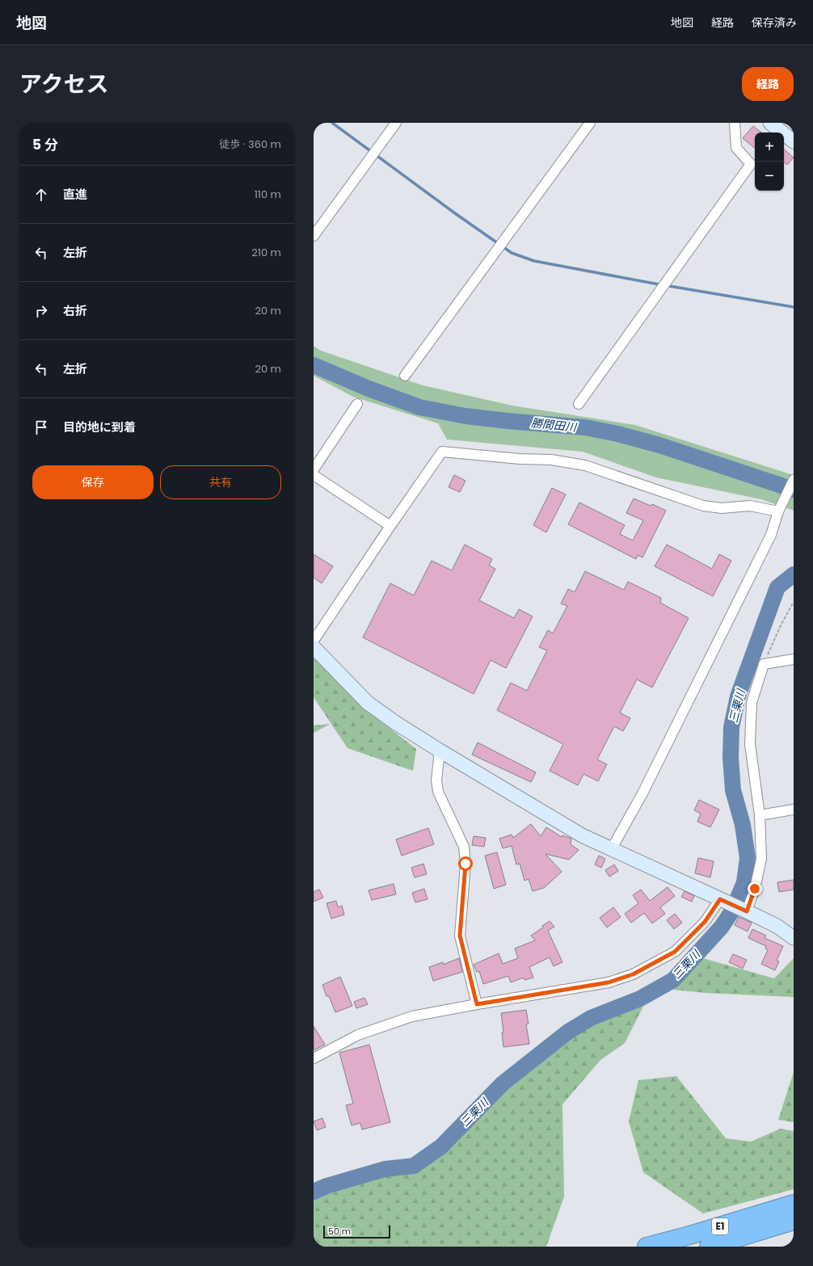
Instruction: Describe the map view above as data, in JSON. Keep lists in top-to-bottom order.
{
  "streets": {
    "highway": ["E1"]
  },
  "water": ["勝間田川", "三栗川"],
  "scale_bar": "50 m",
  "page": {
    "header": "地図",
    "nav": ["地図", "経路", "保存済み"],
    "title": "アクセス",
    "buttons": [
      "経路",
      ["保存", "共有"]
    ],
    "heading": ["5 分", "徒歩 · 360 m"],
    "map_buttons": ["+", "−"],
    "list": [
      ["直進", "110 m"],
      ["左折", "210 m"],
      ["右折", "20 m"],
      ["左折", "20 m"],
      "目的地に到着"
    ],
    "scale": "50 m"
  }
}
